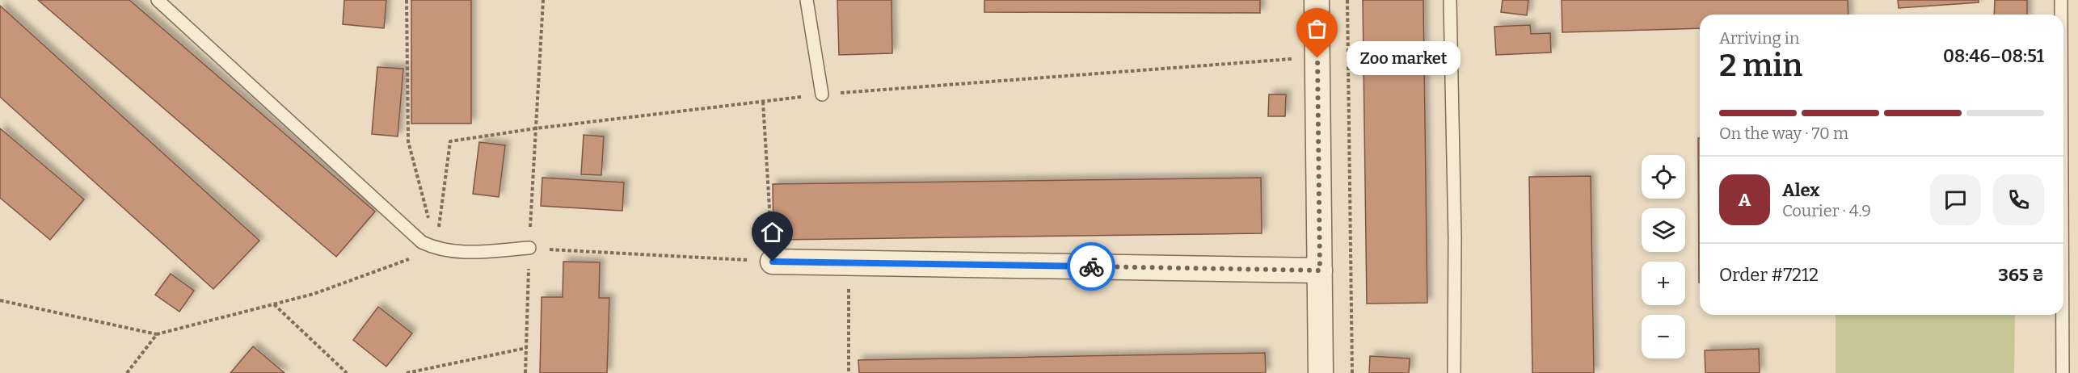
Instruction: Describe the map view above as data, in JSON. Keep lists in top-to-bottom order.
{
  "places": ["Zoo market"],
  "page": {
    "heading": ["2 min", "Arriving in", "08:46–08:51"],
    "panel": [
      "Alex",
      "Courier · 4.9",
      "Order #7212",
      "365 ₴"
    ],
    "bubble": "Zoo market",
    "bar": "On the way · 70 m",
    "map_buttons": ["+", "−"],
    "round": "A"
  }
}
